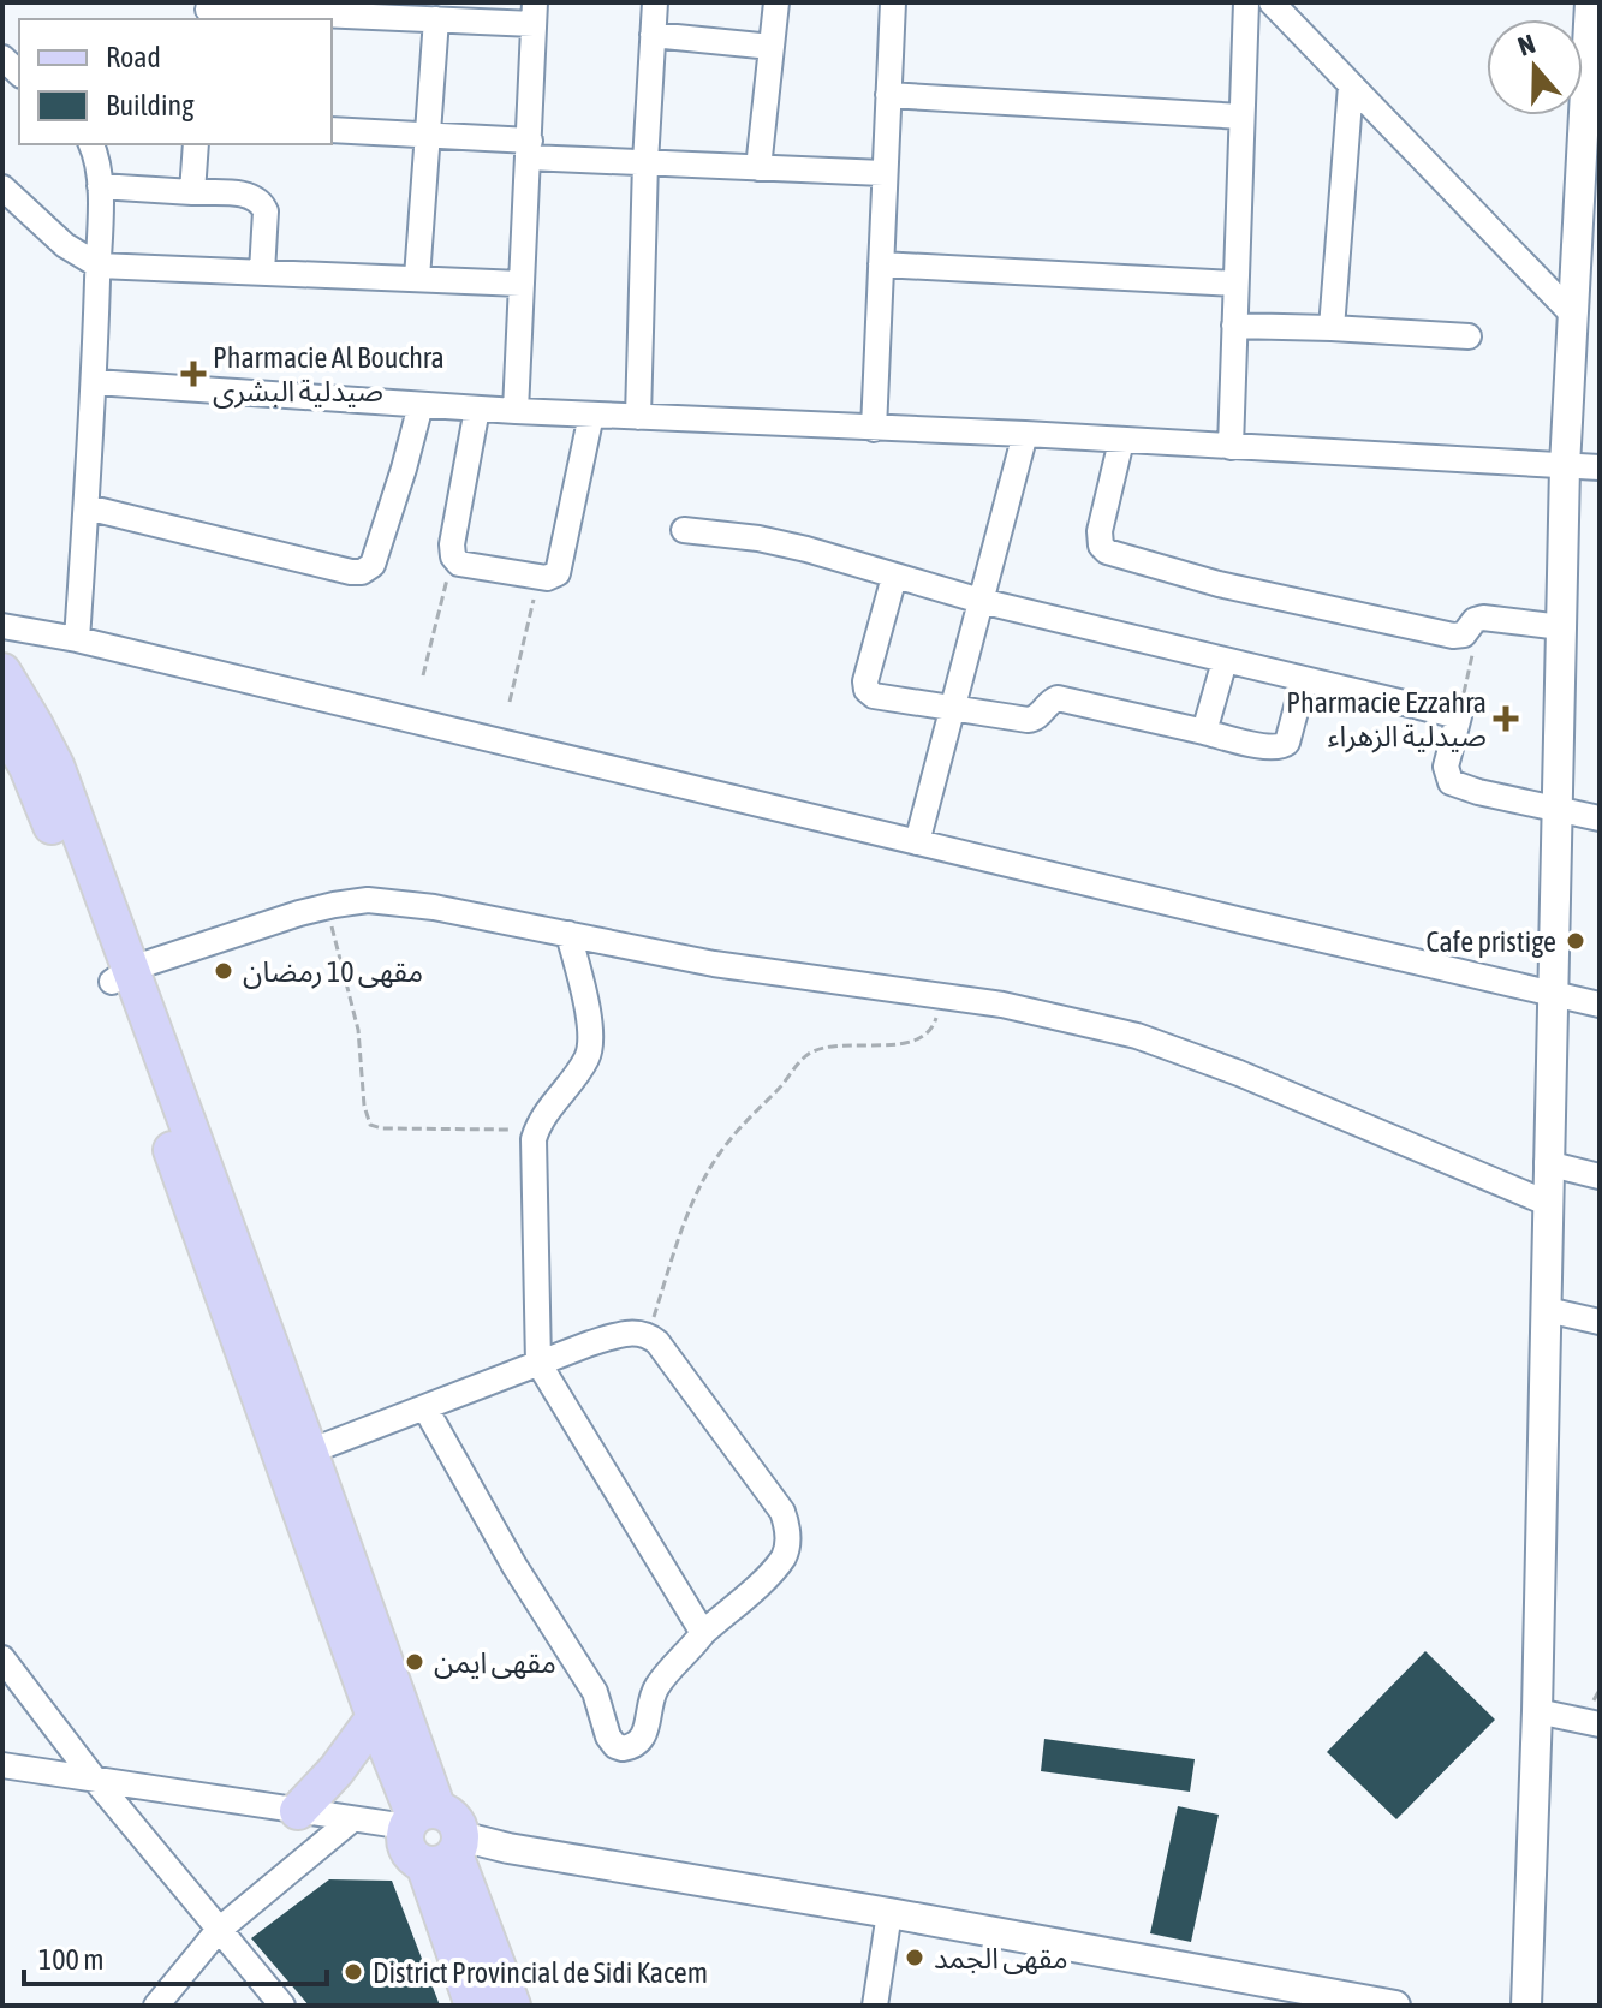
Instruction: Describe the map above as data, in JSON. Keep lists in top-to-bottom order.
{
  "places": {
    "health": ["Pharmacie Al Bouchra صيدلية البشرى", "Pharmacie Ezzahra صيدلية الزهراء"],
    "other": [
      "Cafe pristige",
      "مقهى 10 رمضان",
      "مقهى ايمن",
      "مقهى الجمد",
      "District Provincial de Sidi Kacem"
    ]
  },
  "legend": ["Road", "Building"],
  "scale_bar": "100 m",
  "north": "top"
}
